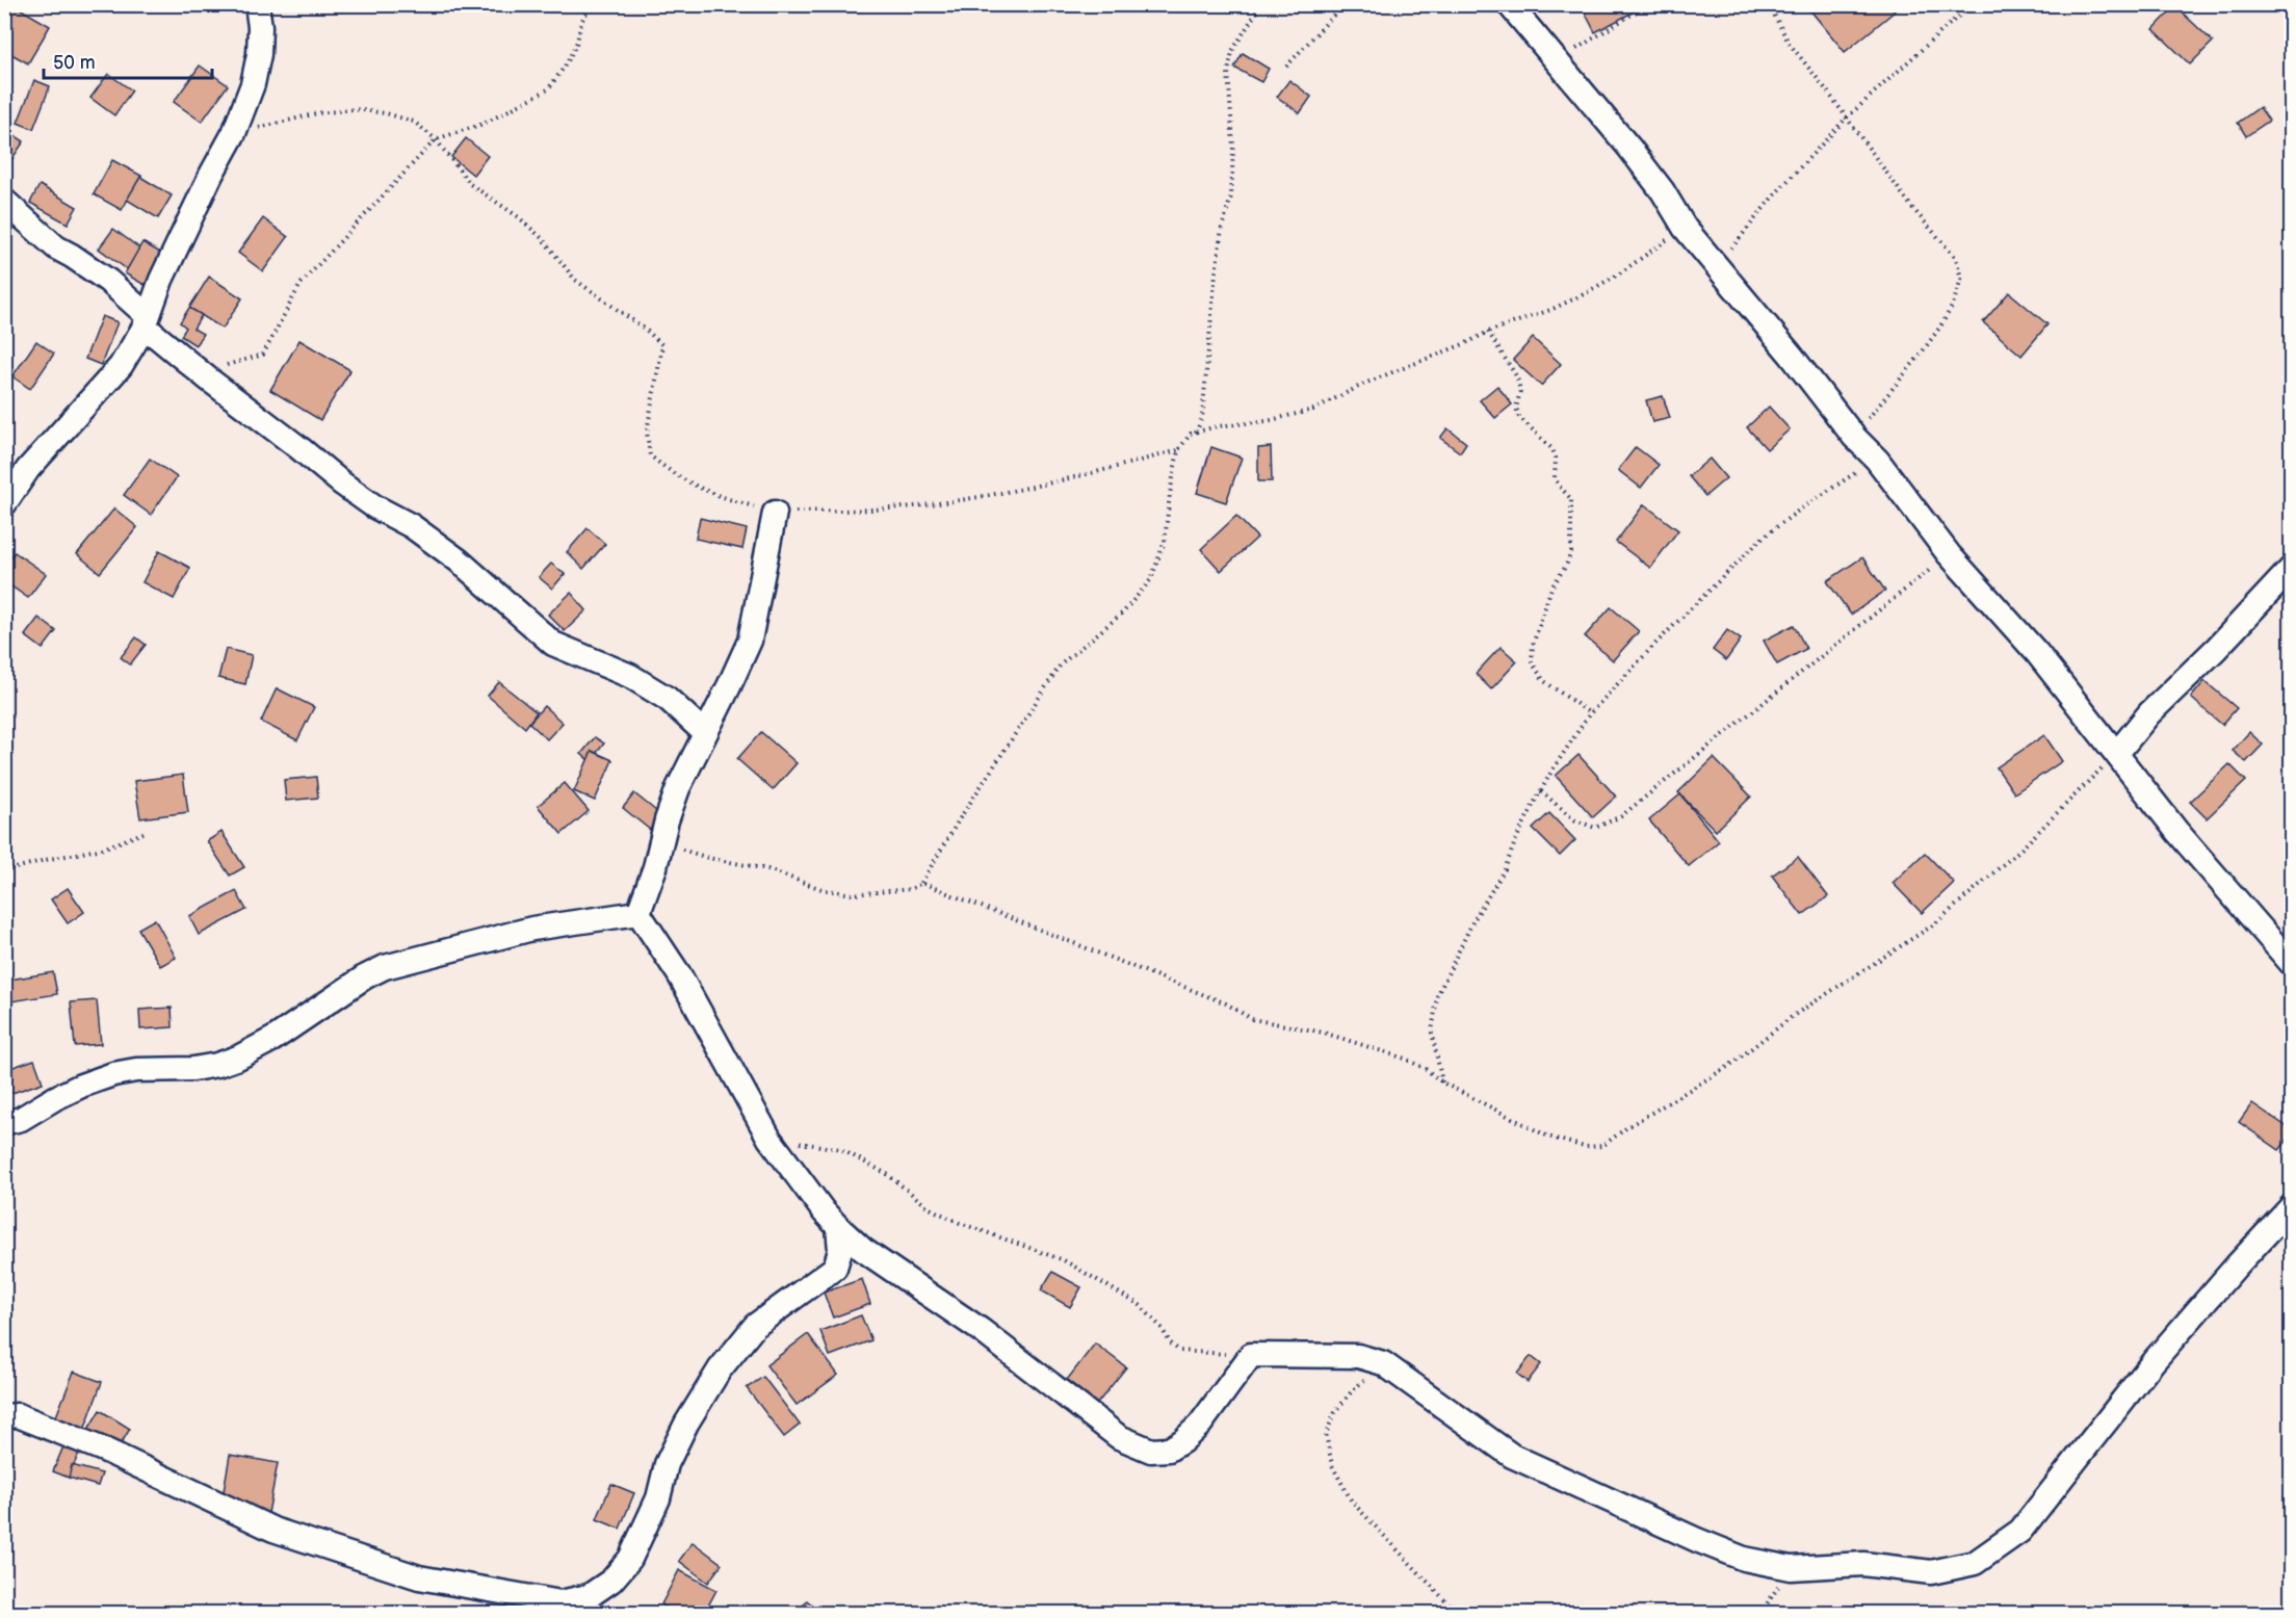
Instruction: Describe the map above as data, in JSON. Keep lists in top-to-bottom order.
{
  "scale_bar": "50 m"
}
